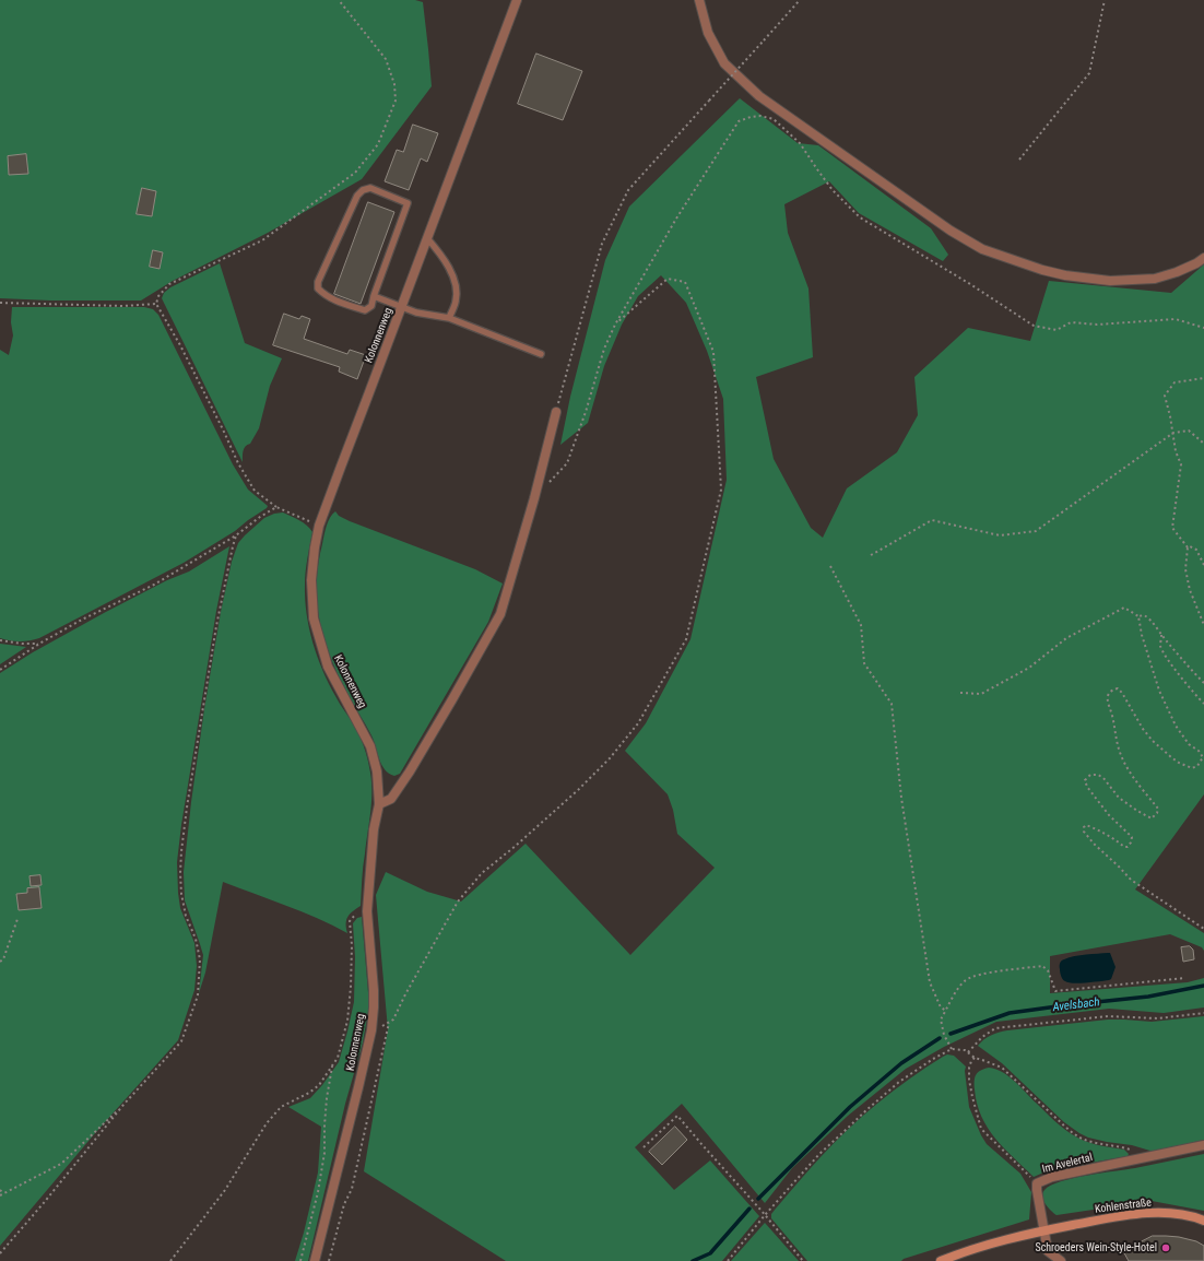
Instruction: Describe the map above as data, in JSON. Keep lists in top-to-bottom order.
{
  "streets": {
    "main road": ["Kohlenstraße"],
    "street": ["Kolonnenweg", "Im Avelertal"]
  },
  "crossings": [
    ["Im Avelertal", "Kohlenstraße"]
  ],
  "water": ["Avelsbach"],
  "places": ["Schroeders Wein-Style-Hotel"]
}
